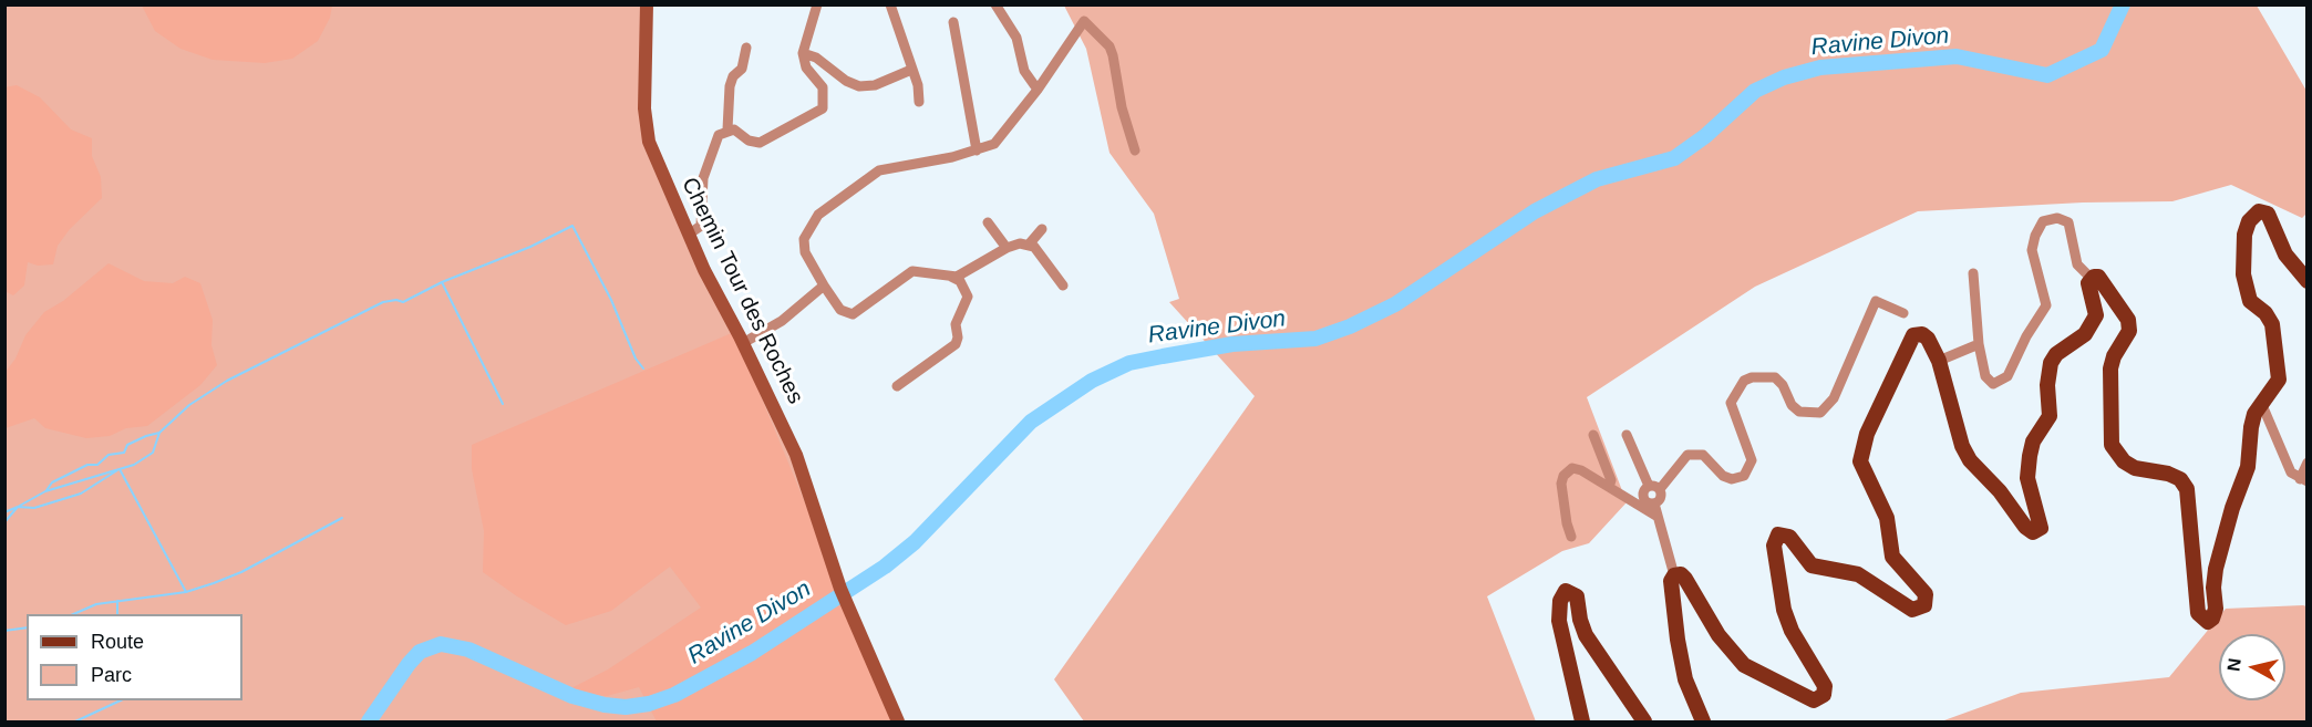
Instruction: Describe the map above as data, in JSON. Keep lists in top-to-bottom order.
{
  "streets": {
    "street": ["Chemin Tour des Roches"]
  },
  "water": ["Ravine Divon"],
  "legend": ["Route", "Parc"],
  "north": "left"
}
